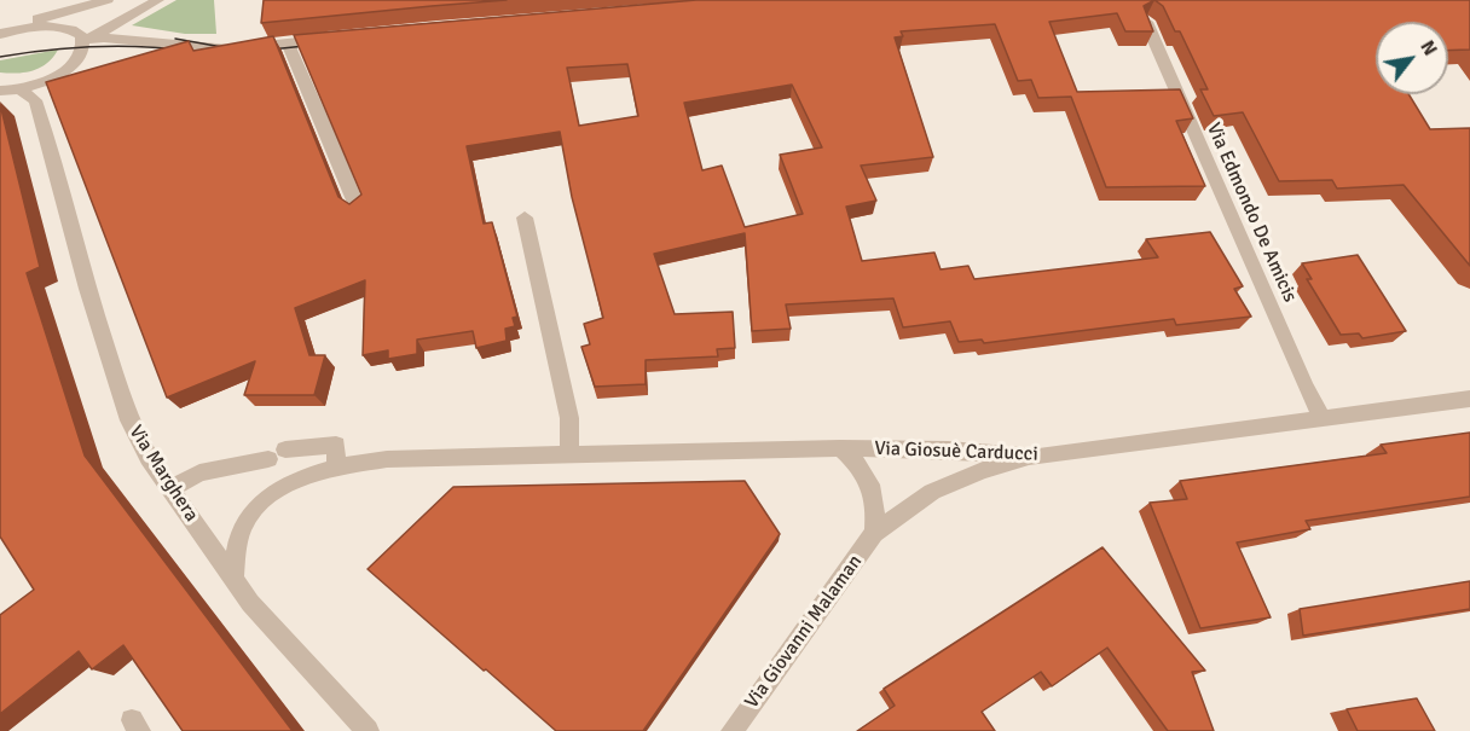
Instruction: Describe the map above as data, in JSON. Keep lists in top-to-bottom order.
{
  "streets": {
    "street": [
      "Via Edmondo De Amicis",
      "Via Giosuè Carducci",
      "Via Marghera",
      "Via Giovanni Malaman"
    ]
  },
  "crossings": [
    ["Via Edmondo De Amicis", "Via Giosuè Carducci"],
    ["Via Giosuè Carducci", "Via Marghera"],
    ["Via Giosuè Carducci", "Via Giovanni Malaman"]
  ],
  "north": "top right"
}
